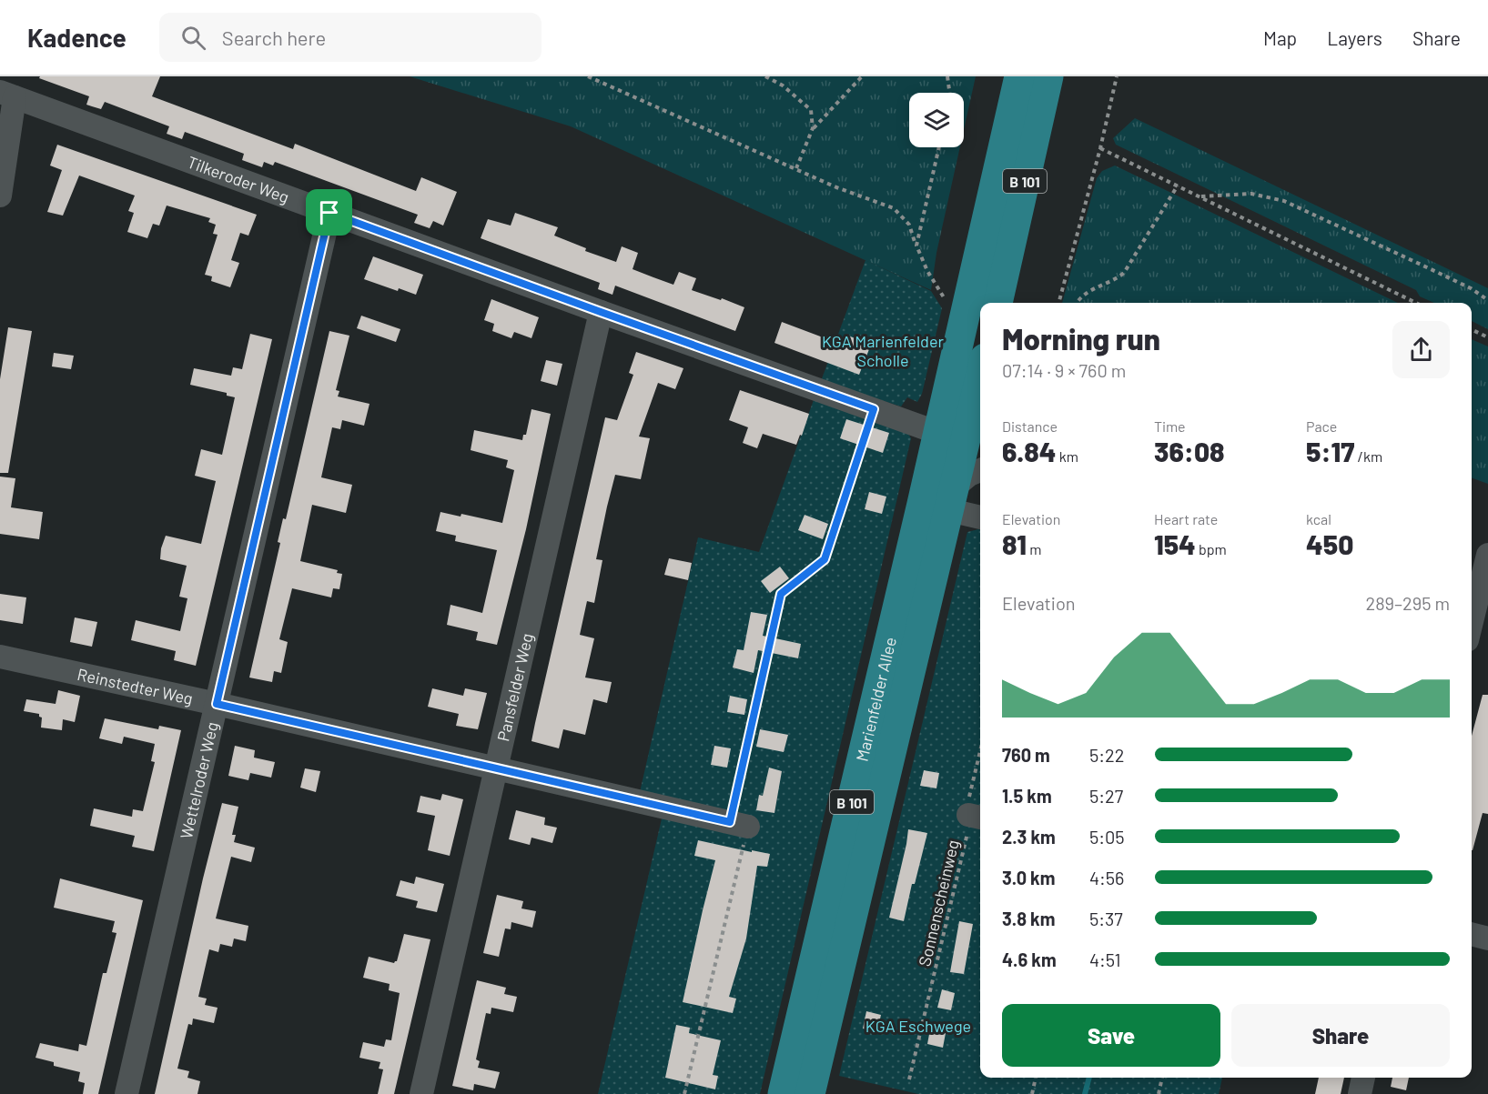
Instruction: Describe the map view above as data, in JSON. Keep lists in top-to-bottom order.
{
  "streets": {
    "main road": ["B 101", "Marienfelder Allee"],
    "street": [
      "Tilkeroder Weg",
      "Reinstedter Weg",
      "Pansfelder Weg",
      "Wettelroder Weg"
    ],
    "path": ["Sonnenscheinweg"]
  },
  "crossings": [
    ["Tilkeroder Weg", "Pansfelder Weg"],
    ["Tilkeroder Weg", "Marienfelder Allee"],
    ["Tilkeroder Weg", "Wettelroder Weg"],
    ["Reinstedter Weg", "Pansfelder Weg"],
    ["Reinstedter Weg", "Wettelroder Weg"]
  ],
  "parks": ["KGA Marienfelder Scholle", "KGA Eschwege"],
  "page": {
    "header": "Kadence",
    "search": "Search here",
    "nav": ["Map", "Layers", "Share"],
    "heading": ["Morning run", "07:14 · 9 × 760 m"],
    "stats": [
      ["Distance", "6.84 km"],
      ["Time", "36:08"],
      ["Pace", "5:17 /km"],
      ["Elevation", "81 m"],
      ["Heart rate", "154 bpm"],
      ["kcal", "450"]
    ],
    "chart": ["Elevation", "289–295 m"],
    "list": [
      {
        "name": "760 m",
        "note": "5:22"
      },
      {
        "name": "1.5 km",
        "note": "5:27"
      },
      {
        "name": "2.3 km",
        "note": "5:05"
      },
      {
        "name": "3.0 km",
        "note": "4:56"
      },
      {
        "name": "3.8 km",
        "note": "5:37"
      },
      {
        "name": "4.6 km",
        "note": "4:51"
      }
    ],
    "buttons": ["Save", "Share"]
  }
}
